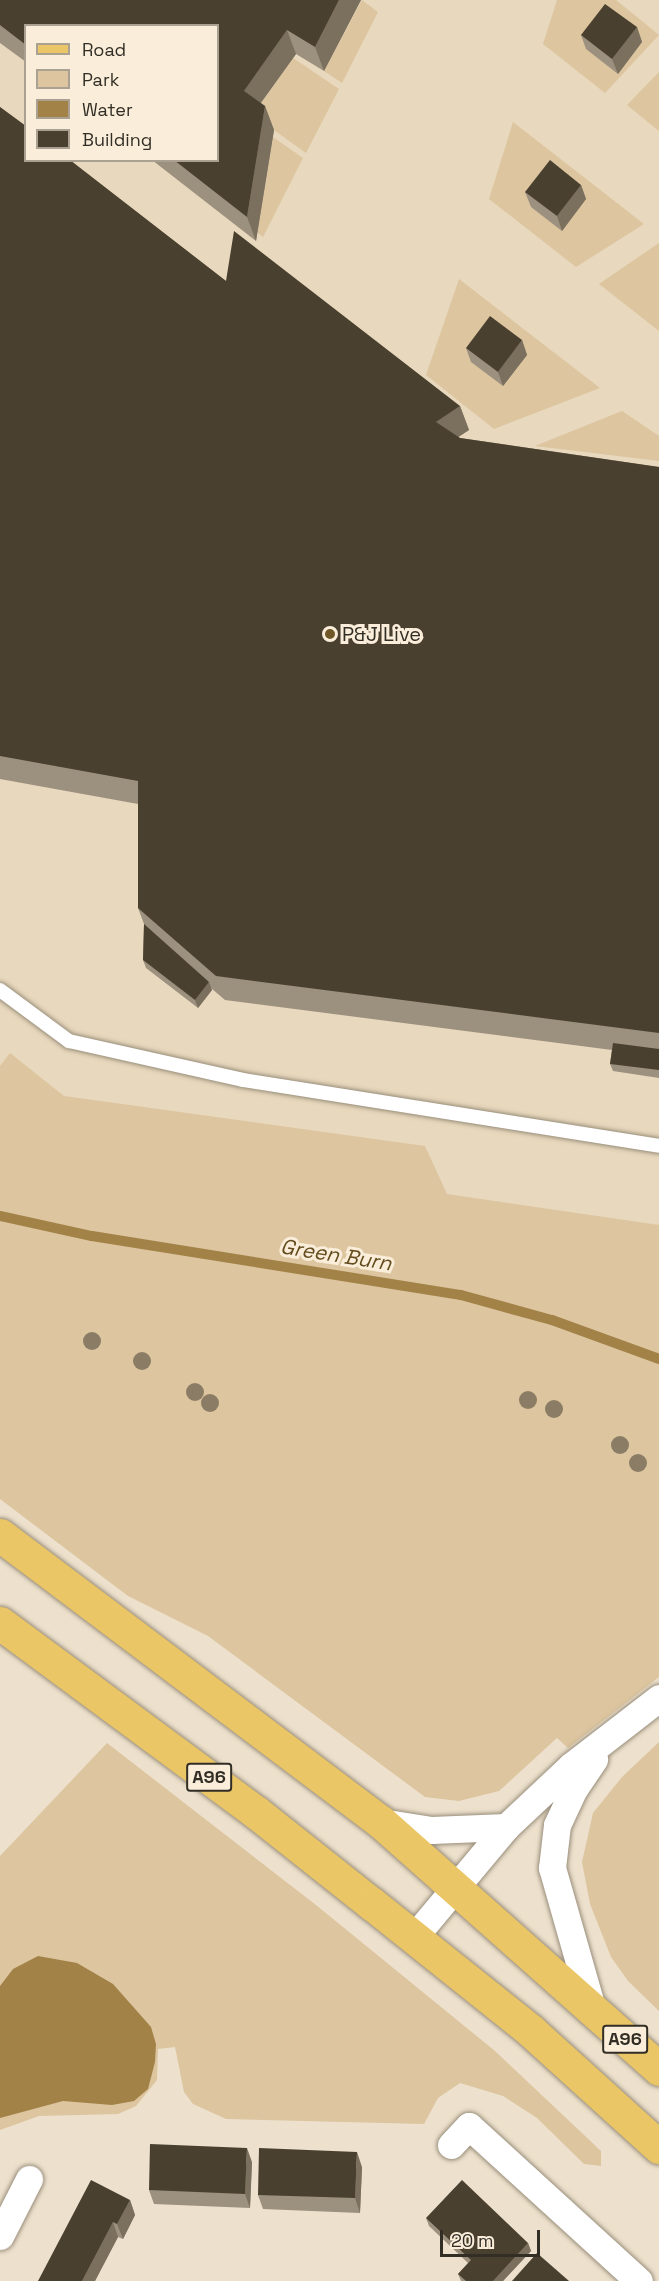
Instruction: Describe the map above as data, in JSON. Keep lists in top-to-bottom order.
{
  "streets": {
    "main road": ["A96"]
  },
  "water": ["Green Burn"],
  "places": ["P&J Live"],
  "legend": [
    "Road",
    "Park",
    "Water",
    "Building"
  ],
  "scale_bar": "20 m"
}
